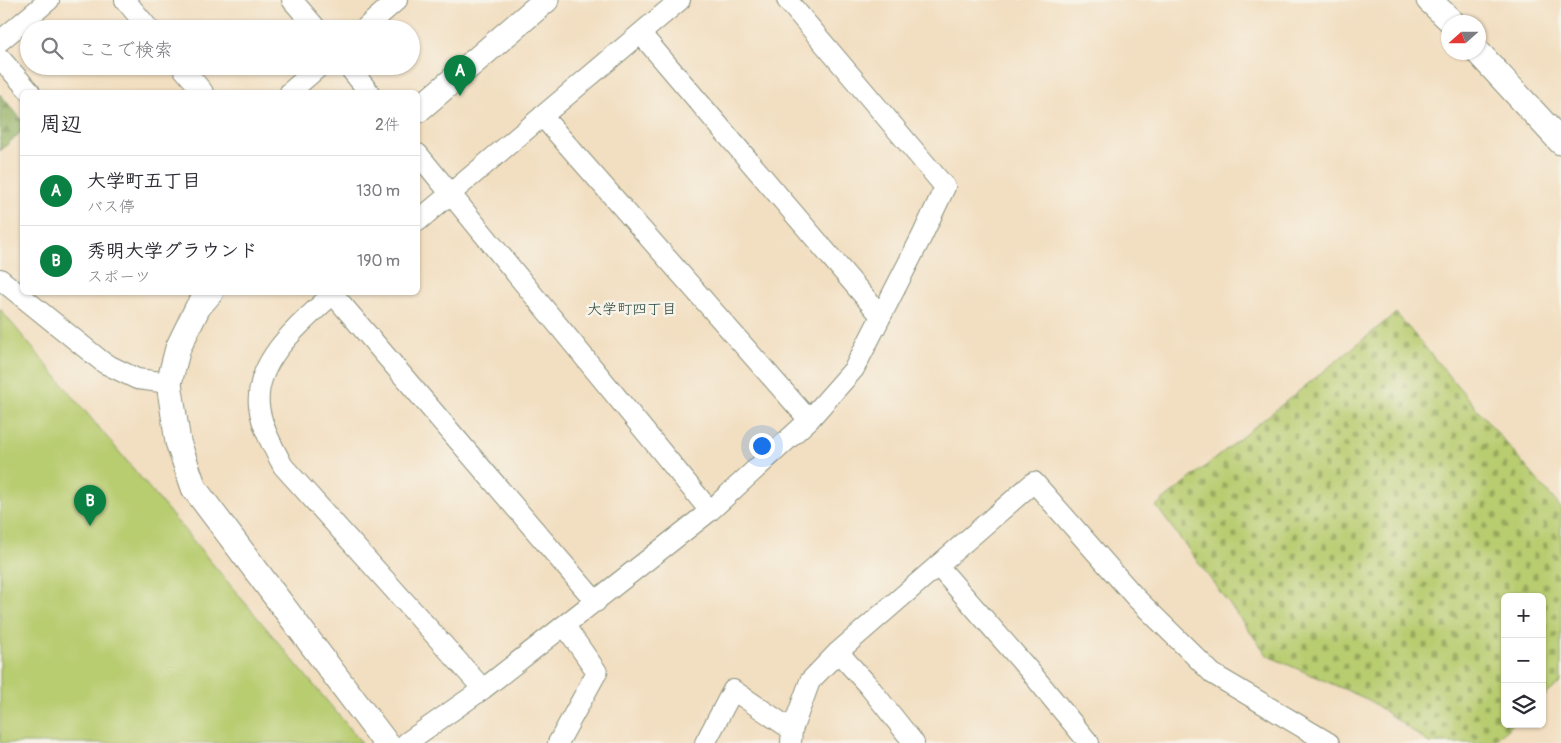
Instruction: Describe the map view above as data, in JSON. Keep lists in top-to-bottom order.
{
  "districts": ["大学町四丁目"],
  "north": "left",
  "page": {
    "search": "ここで検索",
    "pins": ["A", "B"],
    "heading": ["周辺", "2件"],
    "list": [
      {
        "mark": "A",
        "name": "大学町五丁目",
        "note": "バス停",
        "value": "130 m"
      },
      {
        "mark": "B",
        "name": "秀明大学グラウンド",
        "note": "スポーツ",
        "value": "190 m"
      }
    ],
    "map_buttons": ["+", "−"]
  }
}
